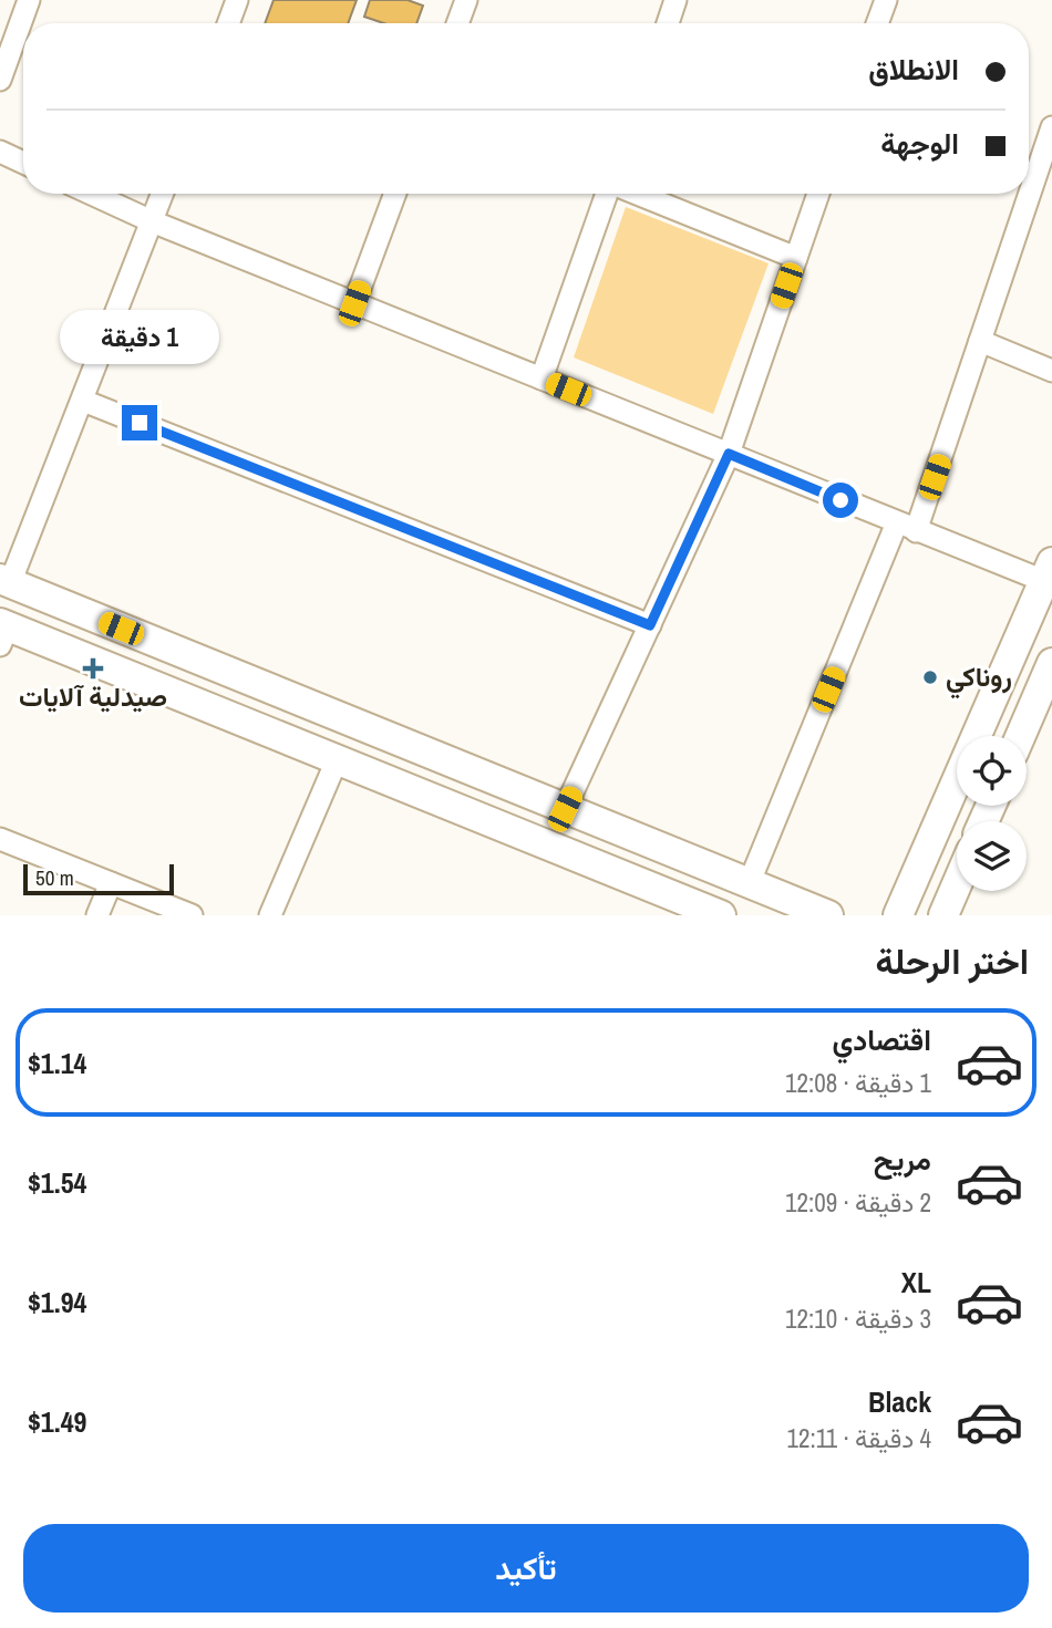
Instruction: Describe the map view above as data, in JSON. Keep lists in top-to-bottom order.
{
  "places": {
    "health": ["صيدلية آلايات"],
    "other": ["روناكي"]
  },
  "scale_bar": "50 m",
  "page": {
    "banner": ["الانطلاق", "الوجهة"],
    "bubble": "1 دقيقة",
    "scale": "50 m",
    "heading": "اختر الرحلة",
    "list": [
      {
        "name": "اقتصادي",
        "note": "1 دقيقة · 12:08",
        "value": "$1.14"
      },
      {
        "name": "مريح",
        "note": "2 دقيقة · 12:09",
        "value": "$1.54"
      },
      {
        "name": "XL",
        "note": "3 دقيقة · 12:10",
        "value": "$1.94"
      },
      {
        "name": "Black",
        "note": "4 دقيقة · 12:11",
        "value": "$1.49"
      }
    ],
    "buttons": "تأكيد"
  }
}
